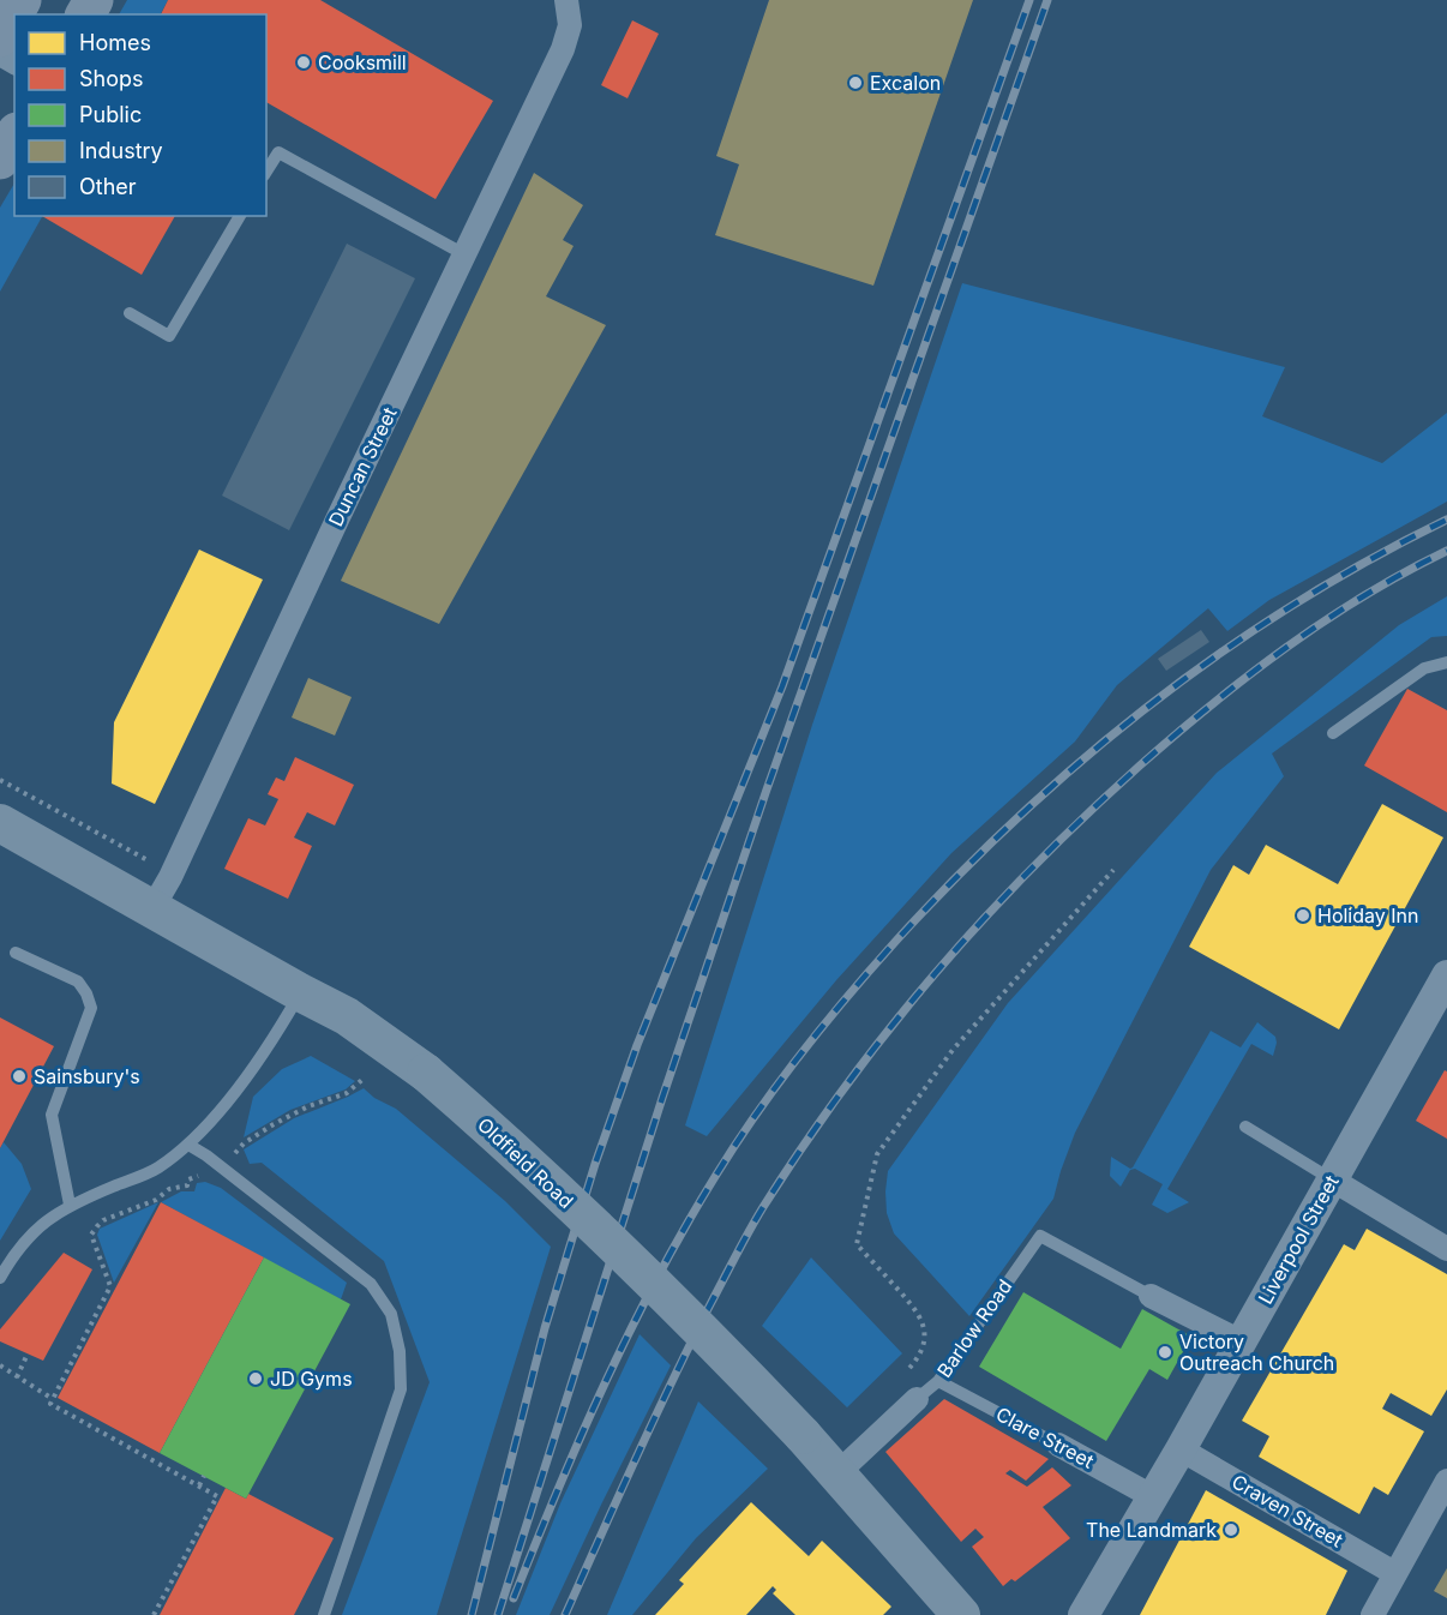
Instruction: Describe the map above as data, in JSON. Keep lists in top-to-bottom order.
{
  "streets": {
    "main road": ["Oldfield Road"],
    "street": [
      "Duncan Street",
      "Liverpool Street",
      "Barlow Road",
      "Clare Street",
      "Craven Street"
    ]
  },
  "crossings": [
    ["Duncan Street", "Oldfield Road"],
    ["Oldfield Road", "Barlow Road"],
    ["Liverpool Street", "Clare Street"],
    ["Liverpool Street", "Craven Street"],
    ["Barlow Road", "Clare Street"]
  ],
  "places": [
    "Cooksmill",
    "Excalon",
    "Holiday Inn",
    "Sainsbury's",
    "Victory Outreach Church",
    "JD Gyms",
    "The Landmark"
  ],
  "legend": [
    "Homes",
    "Shops",
    "Public",
    "Industry",
    "Other"
  ]
}
